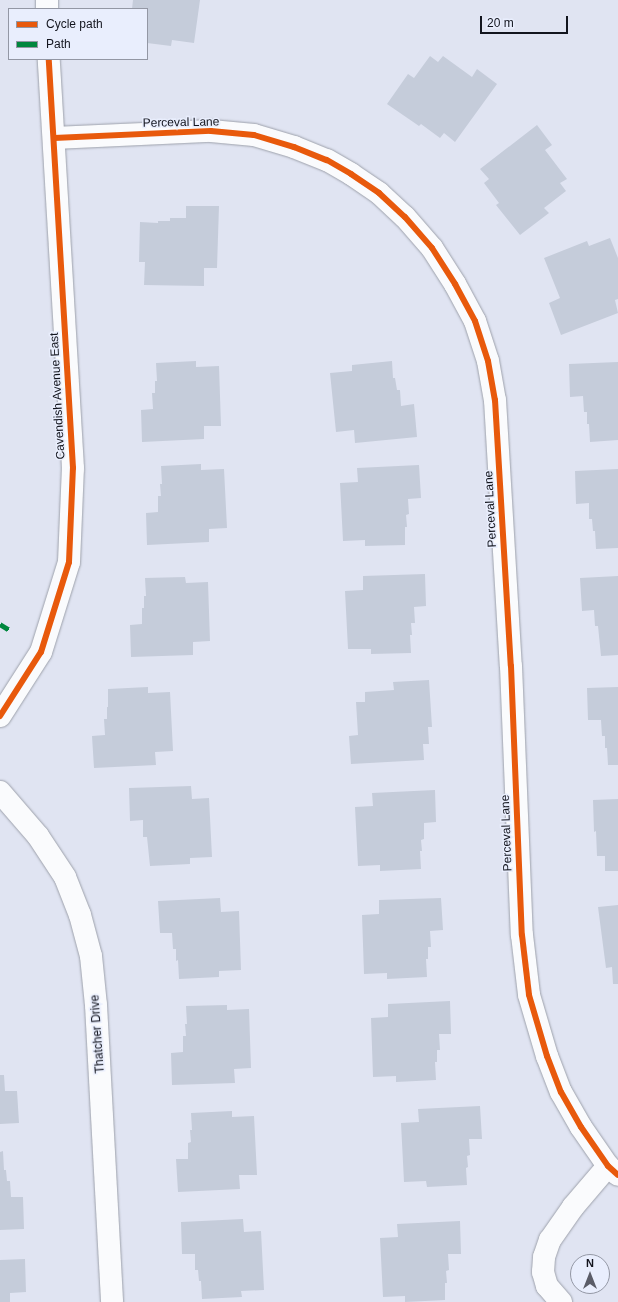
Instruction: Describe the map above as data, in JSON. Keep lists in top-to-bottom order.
{
  "streets": {
    "street": ["Perceval Lane", "Cavendish Avenue East", "Thatcher Drive"]
  },
  "crossings": [
    ["Perceval Lane", "Cavendish Avenue East"]
  ],
  "legend": ["Cycle path", "Path"],
  "scale_bar": "20 m",
  "north": "top"
}
